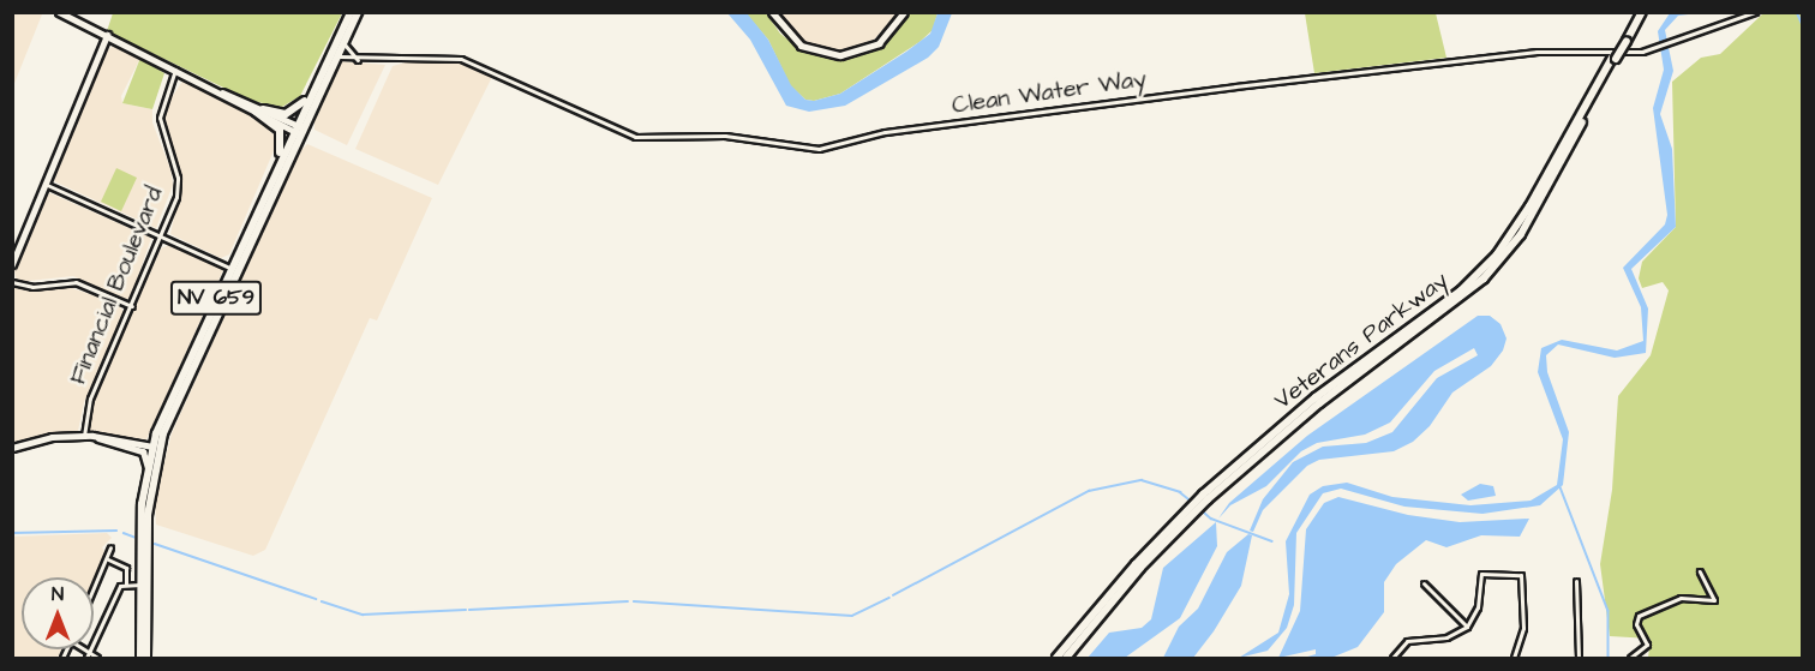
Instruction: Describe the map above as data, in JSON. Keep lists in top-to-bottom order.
{
  "streets": {
    "main road": ["NV 659", "Veterans Parkway"],
    "street": ["Clean Water Way", "Financial Boulevard"]
  },
  "crossings": [
    ["Clean Water Way", "NV 659"]
  ],
  "north": "top"
}
